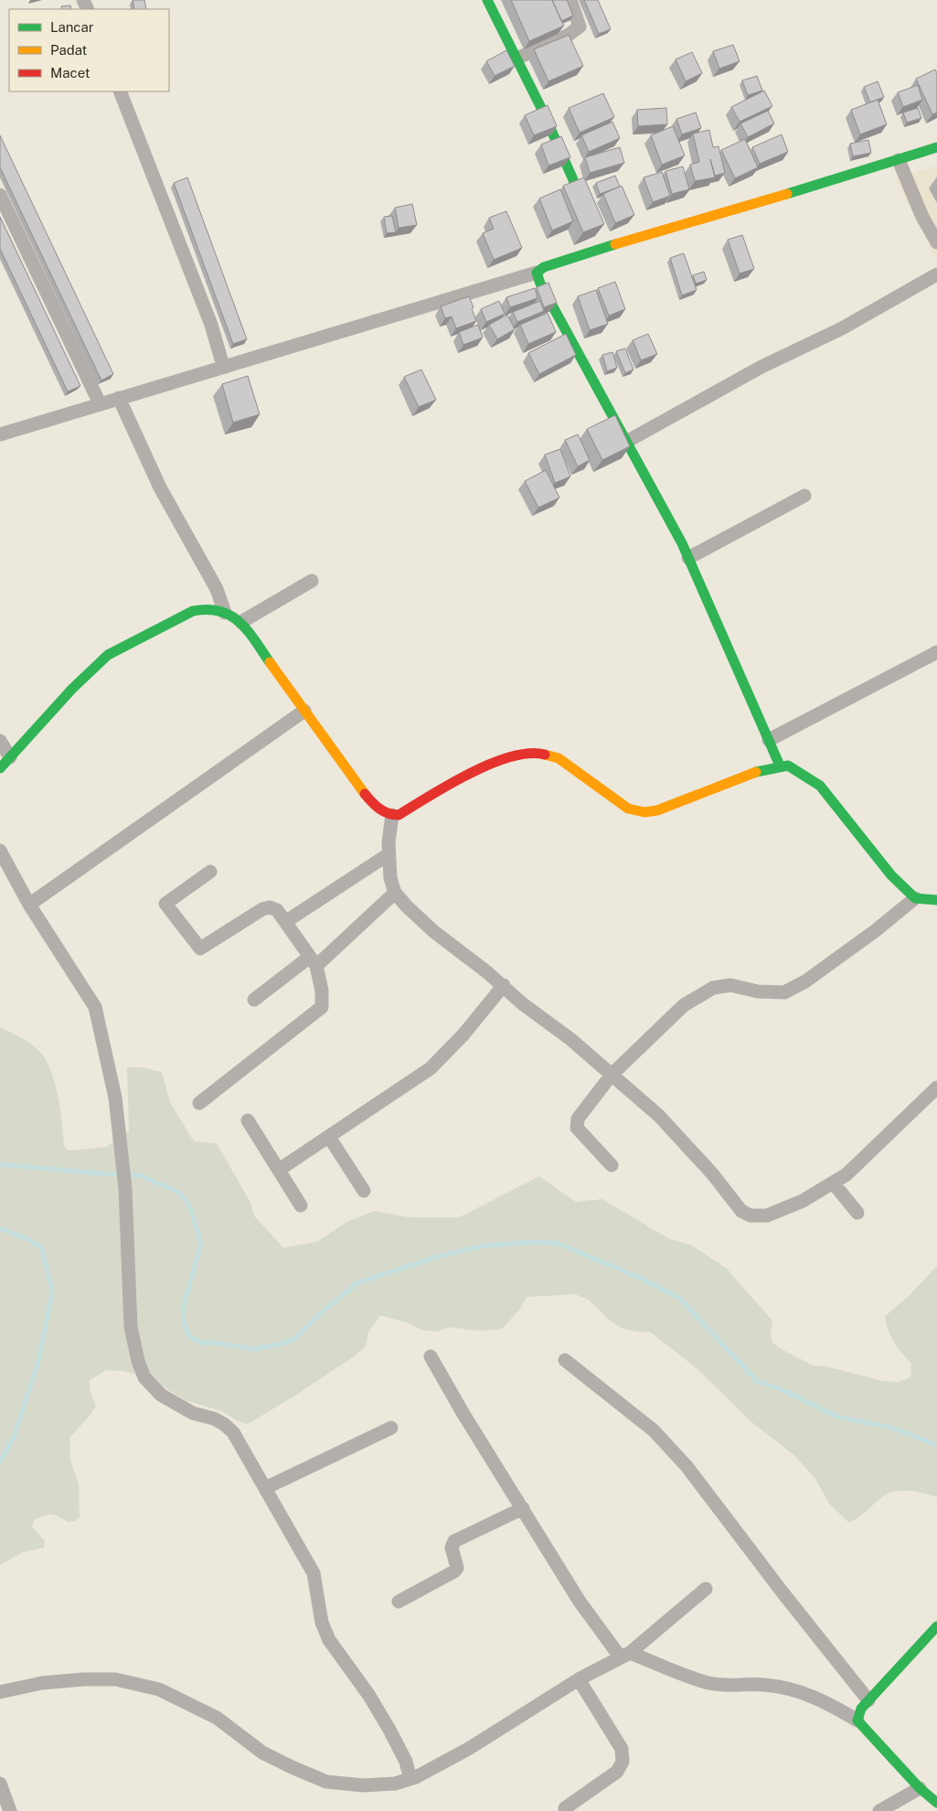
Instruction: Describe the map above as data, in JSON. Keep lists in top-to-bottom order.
{
  "legend": ["Lancar", "Padat", "Macet"]
}
